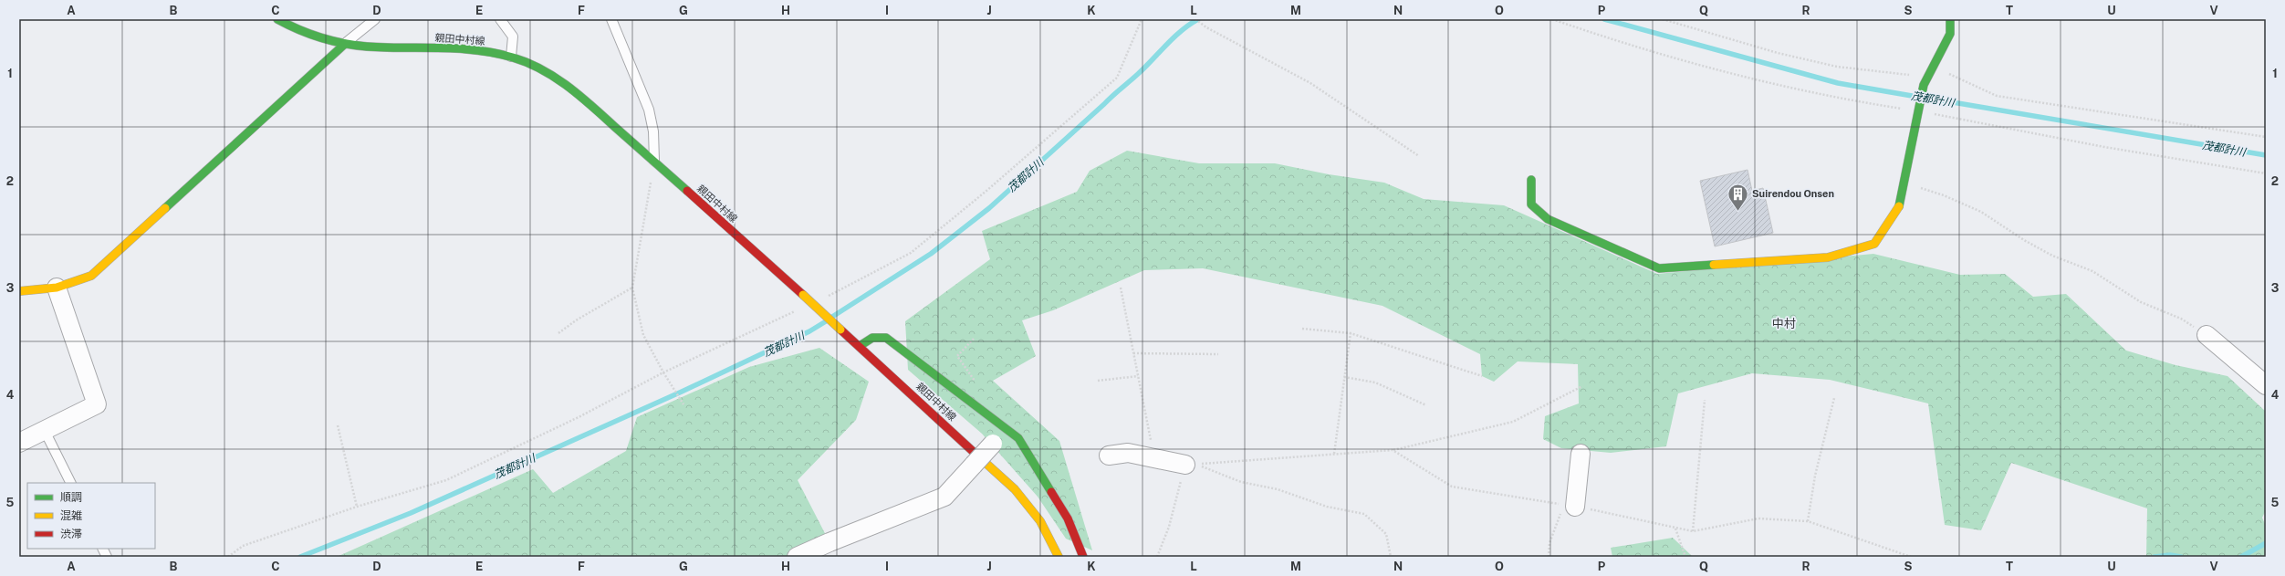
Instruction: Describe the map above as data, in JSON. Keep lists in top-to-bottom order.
{
  "streets": {
    "street": ["親田中村線"]
  },
  "districts": ["中村"],
  "water": ["茂都計川"],
  "places": {
    "building": ["Suirendou Onsen"]
  },
  "legend": ["順調", "混雑", "渋滞"],
  "grid": {
    "columns": [
      "A",
      "B",
      "C",
      "D",
      "E",
      "F",
      "G",
      "H",
      "I",
      "J",
      "K",
      "L",
      "M",
      "N",
      "O",
      "P",
      "Q",
      "R",
      "S",
      "T",
      "U",
      "V"
    ],
    "rows": [
      "1",
      "2",
      "3",
      "4",
      "5"
    ]
  }
}
